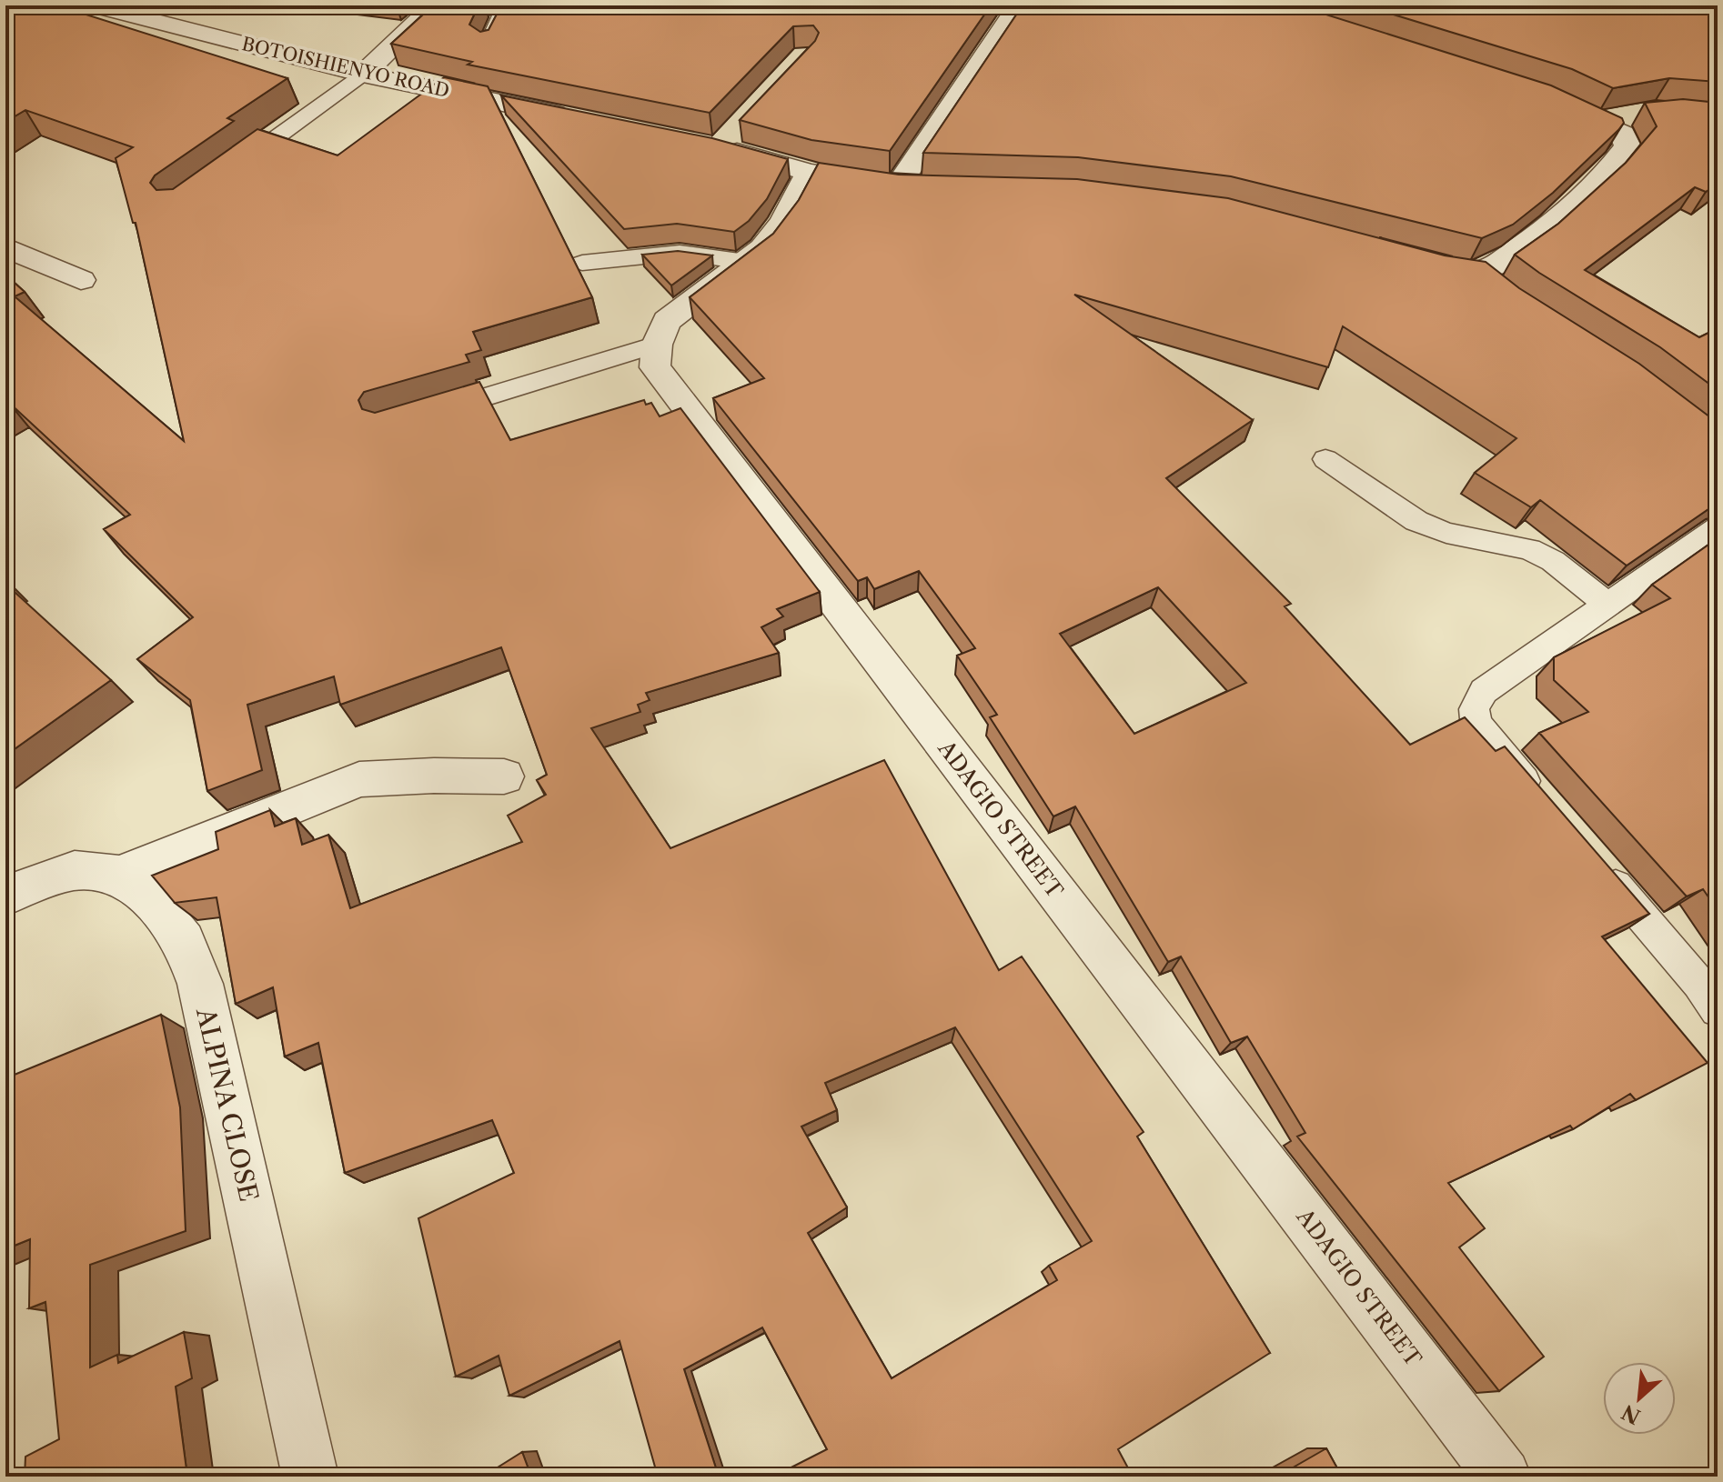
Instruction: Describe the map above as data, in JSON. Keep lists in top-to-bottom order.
{
  "streets": {
    "street": ["BOTOISHIENYO ROAD", "ADAGIO STREET", "ALPINA CLOSE"]
  },
  "north": "bottom left"
}
